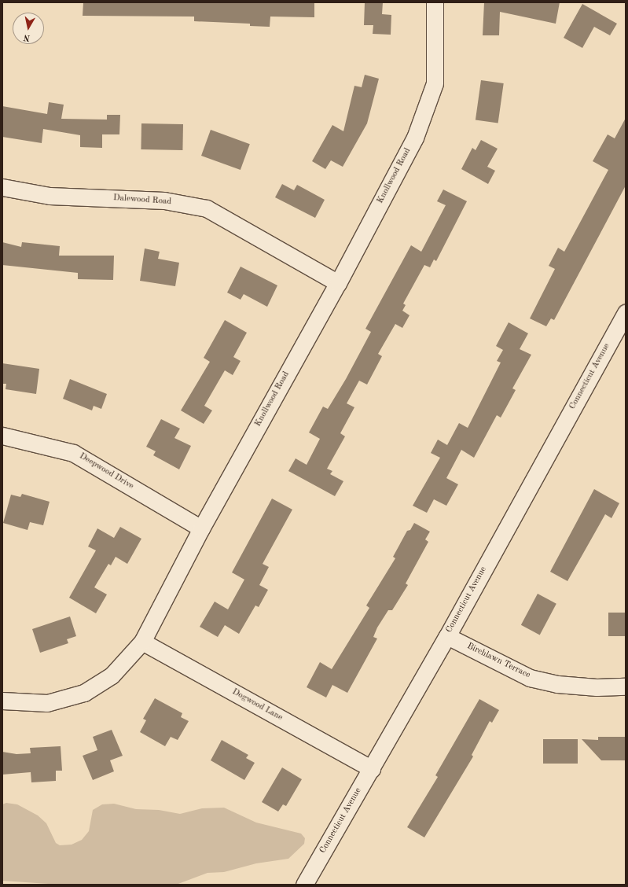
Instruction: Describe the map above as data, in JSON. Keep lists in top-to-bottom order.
{
  "streets": {
    "street": [
      "Knollwood Road",
      "Dalewood Road",
      "Connecticut Avenue",
      "Deepwood Drive",
      "Birchlawn Terrace",
      "Dogwood Lane"
    ]
  },
  "crossings": [
    ["Knollwood Road", "Dalewood Road"],
    ["Knollwood Road", "Deepwood Drive"],
    ["Knollwood Road", "Dogwood Lane"],
    ["Connecticut Avenue", "Birchlawn Terrace"],
    ["Connecticut Avenue", "Dogwood Lane"]
  ],
  "north": "bottom"
}
